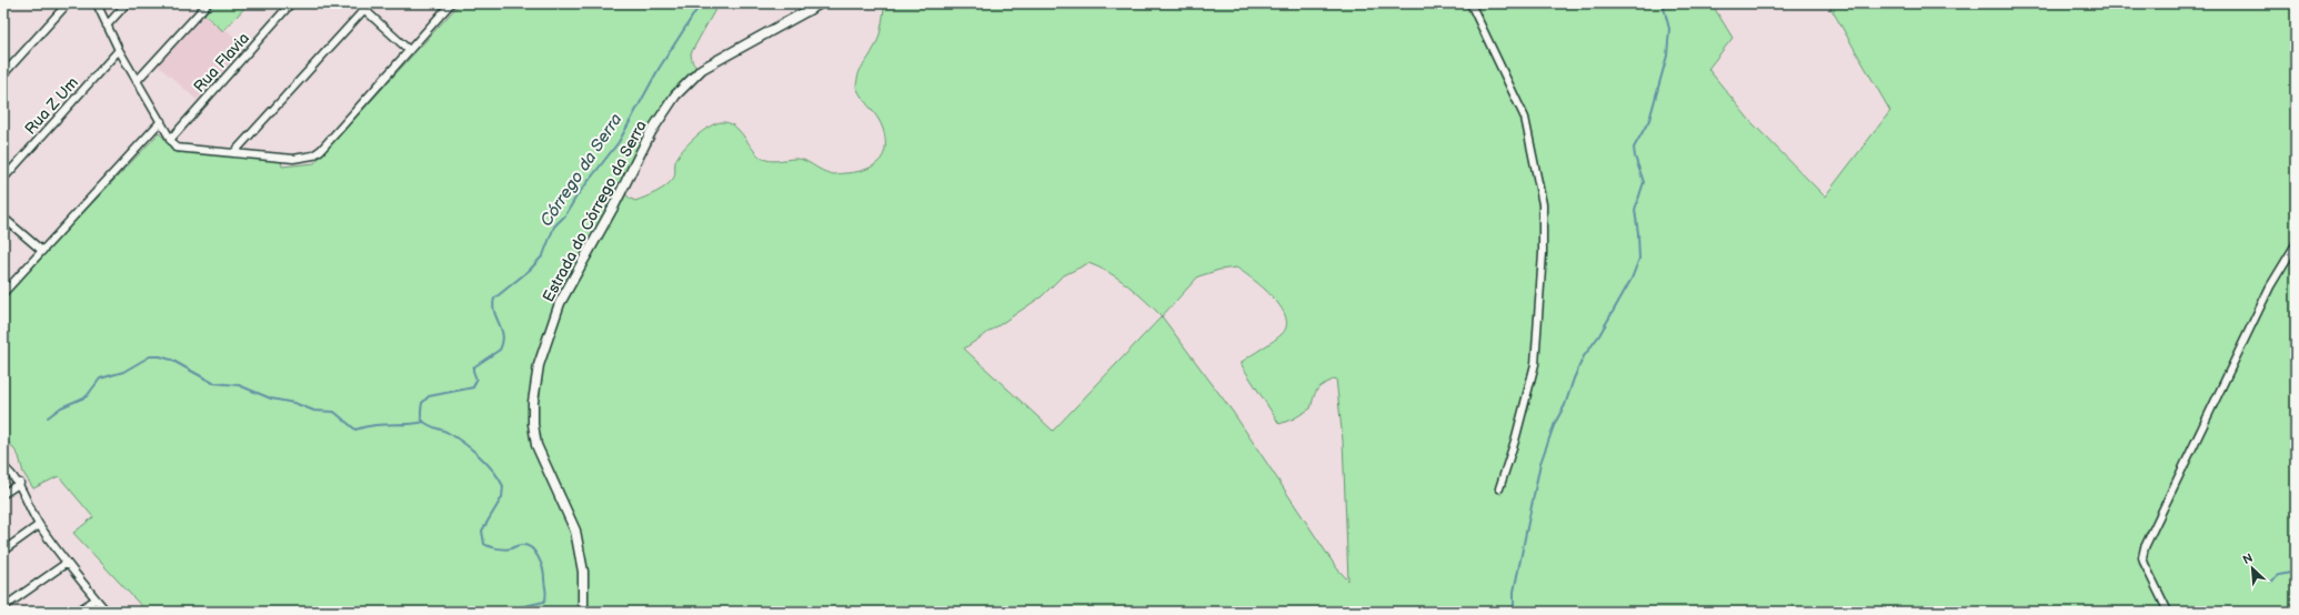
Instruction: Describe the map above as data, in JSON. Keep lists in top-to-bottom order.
{
  "streets": {
    "street": ["Rua Flavia", "Rua Z Um", "Estrada do Córrego da Serra"]
  },
  "water": ["Córrego da Serra"],
  "north": "top left"
}
